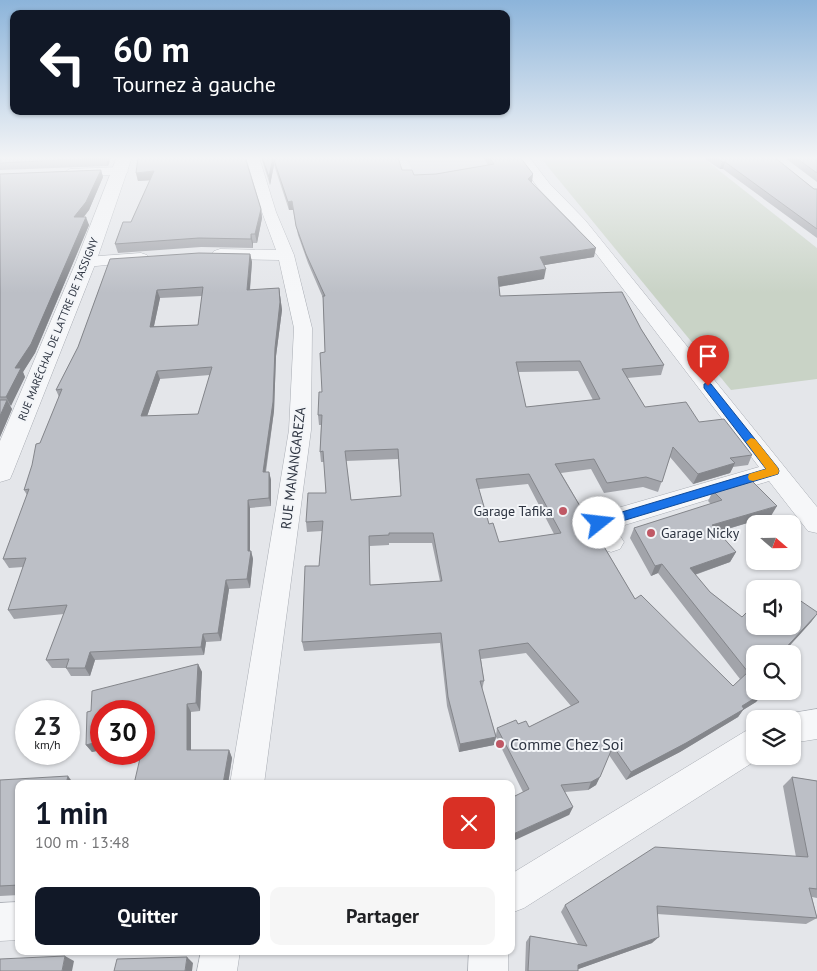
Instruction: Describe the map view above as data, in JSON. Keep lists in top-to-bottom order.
{
  "streets": {
    "street": ["RUE MARÉCHAL DE LATTRE DE TASSIGNY", "RUE MANANGAREZA"]
  },
  "places": ["Garage Tafika", "Garage Nicky", "Comme Chez Soi"],
  "north": "right",
  "page": {
    "turn": ["60 m", "Tournez à gauche"],
    "speed": "23 km/h",
    "limit": "30",
    "heading": ["1 min", "100 m · 13:48"],
    "buttons": ["Quitter", "Partager"]
  }
}
